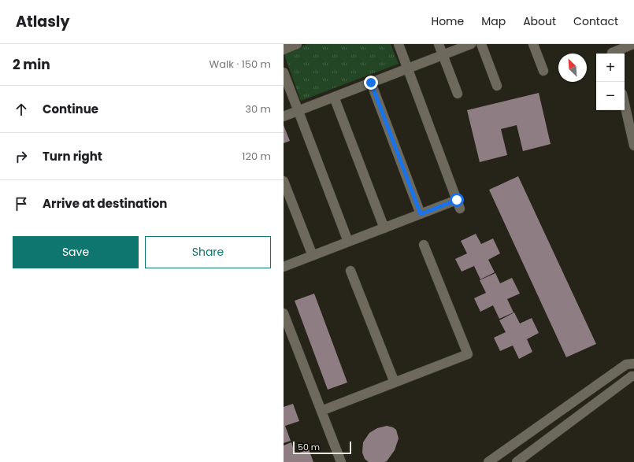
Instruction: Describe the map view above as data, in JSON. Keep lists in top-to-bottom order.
{
  "scale_bar": "50 m",
  "north": "top left",
  "page": {
    "header": "Atlasly",
    "nav": [
      "Home",
      "Map",
      "About",
      "Contact"
    ],
    "heading": ["2 min", "Walk · 150 m"],
    "map_buttons": ["+", "−"],
    "list": [
      ["Continue", "30 m"],
      ["Turn right", "120 m"],
      "Arrive at destination"
    ],
    "buttons": ["Save", "Share"],
    "scale": "50 m"
  }
}
